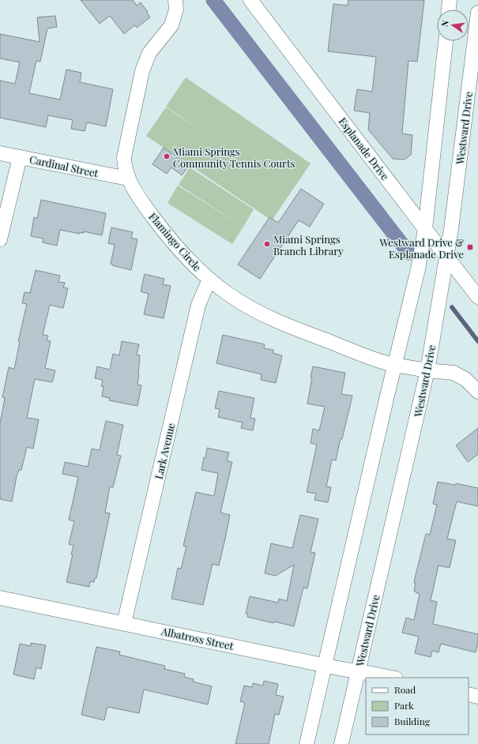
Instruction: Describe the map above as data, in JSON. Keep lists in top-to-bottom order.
{
  "streets": {
    "street": [
      "Westward Drive",
      "Esplanade Drive",
      "Cardinal Street",
      "Flamingo Circle",
      "Lark Avenue",
      "Albatross Street"
    ]
  },
  "crossings": [
    ["Westward Drive", "Esplanade Drive"],
    ["Westward Drive", "Flamingo Circle"],
    ["Westward Drive", "Albatross Street"],
    ["Cardinal Street", "Flamingo Circle"],
    ["Flamingo Circle", "Lark Avenue"],
    ["Lark Avenue", "Albatross Street"]
  ],
  "places": {
    "other": ["Miami Springs Community Tennis Courts", "Miami Springs Branch Library"],
    "transit": ["Westward Drive & Esplanade Drive"]
  },
  "legend": ["Road", "Park", "Building"],
  "north": "left"
}
